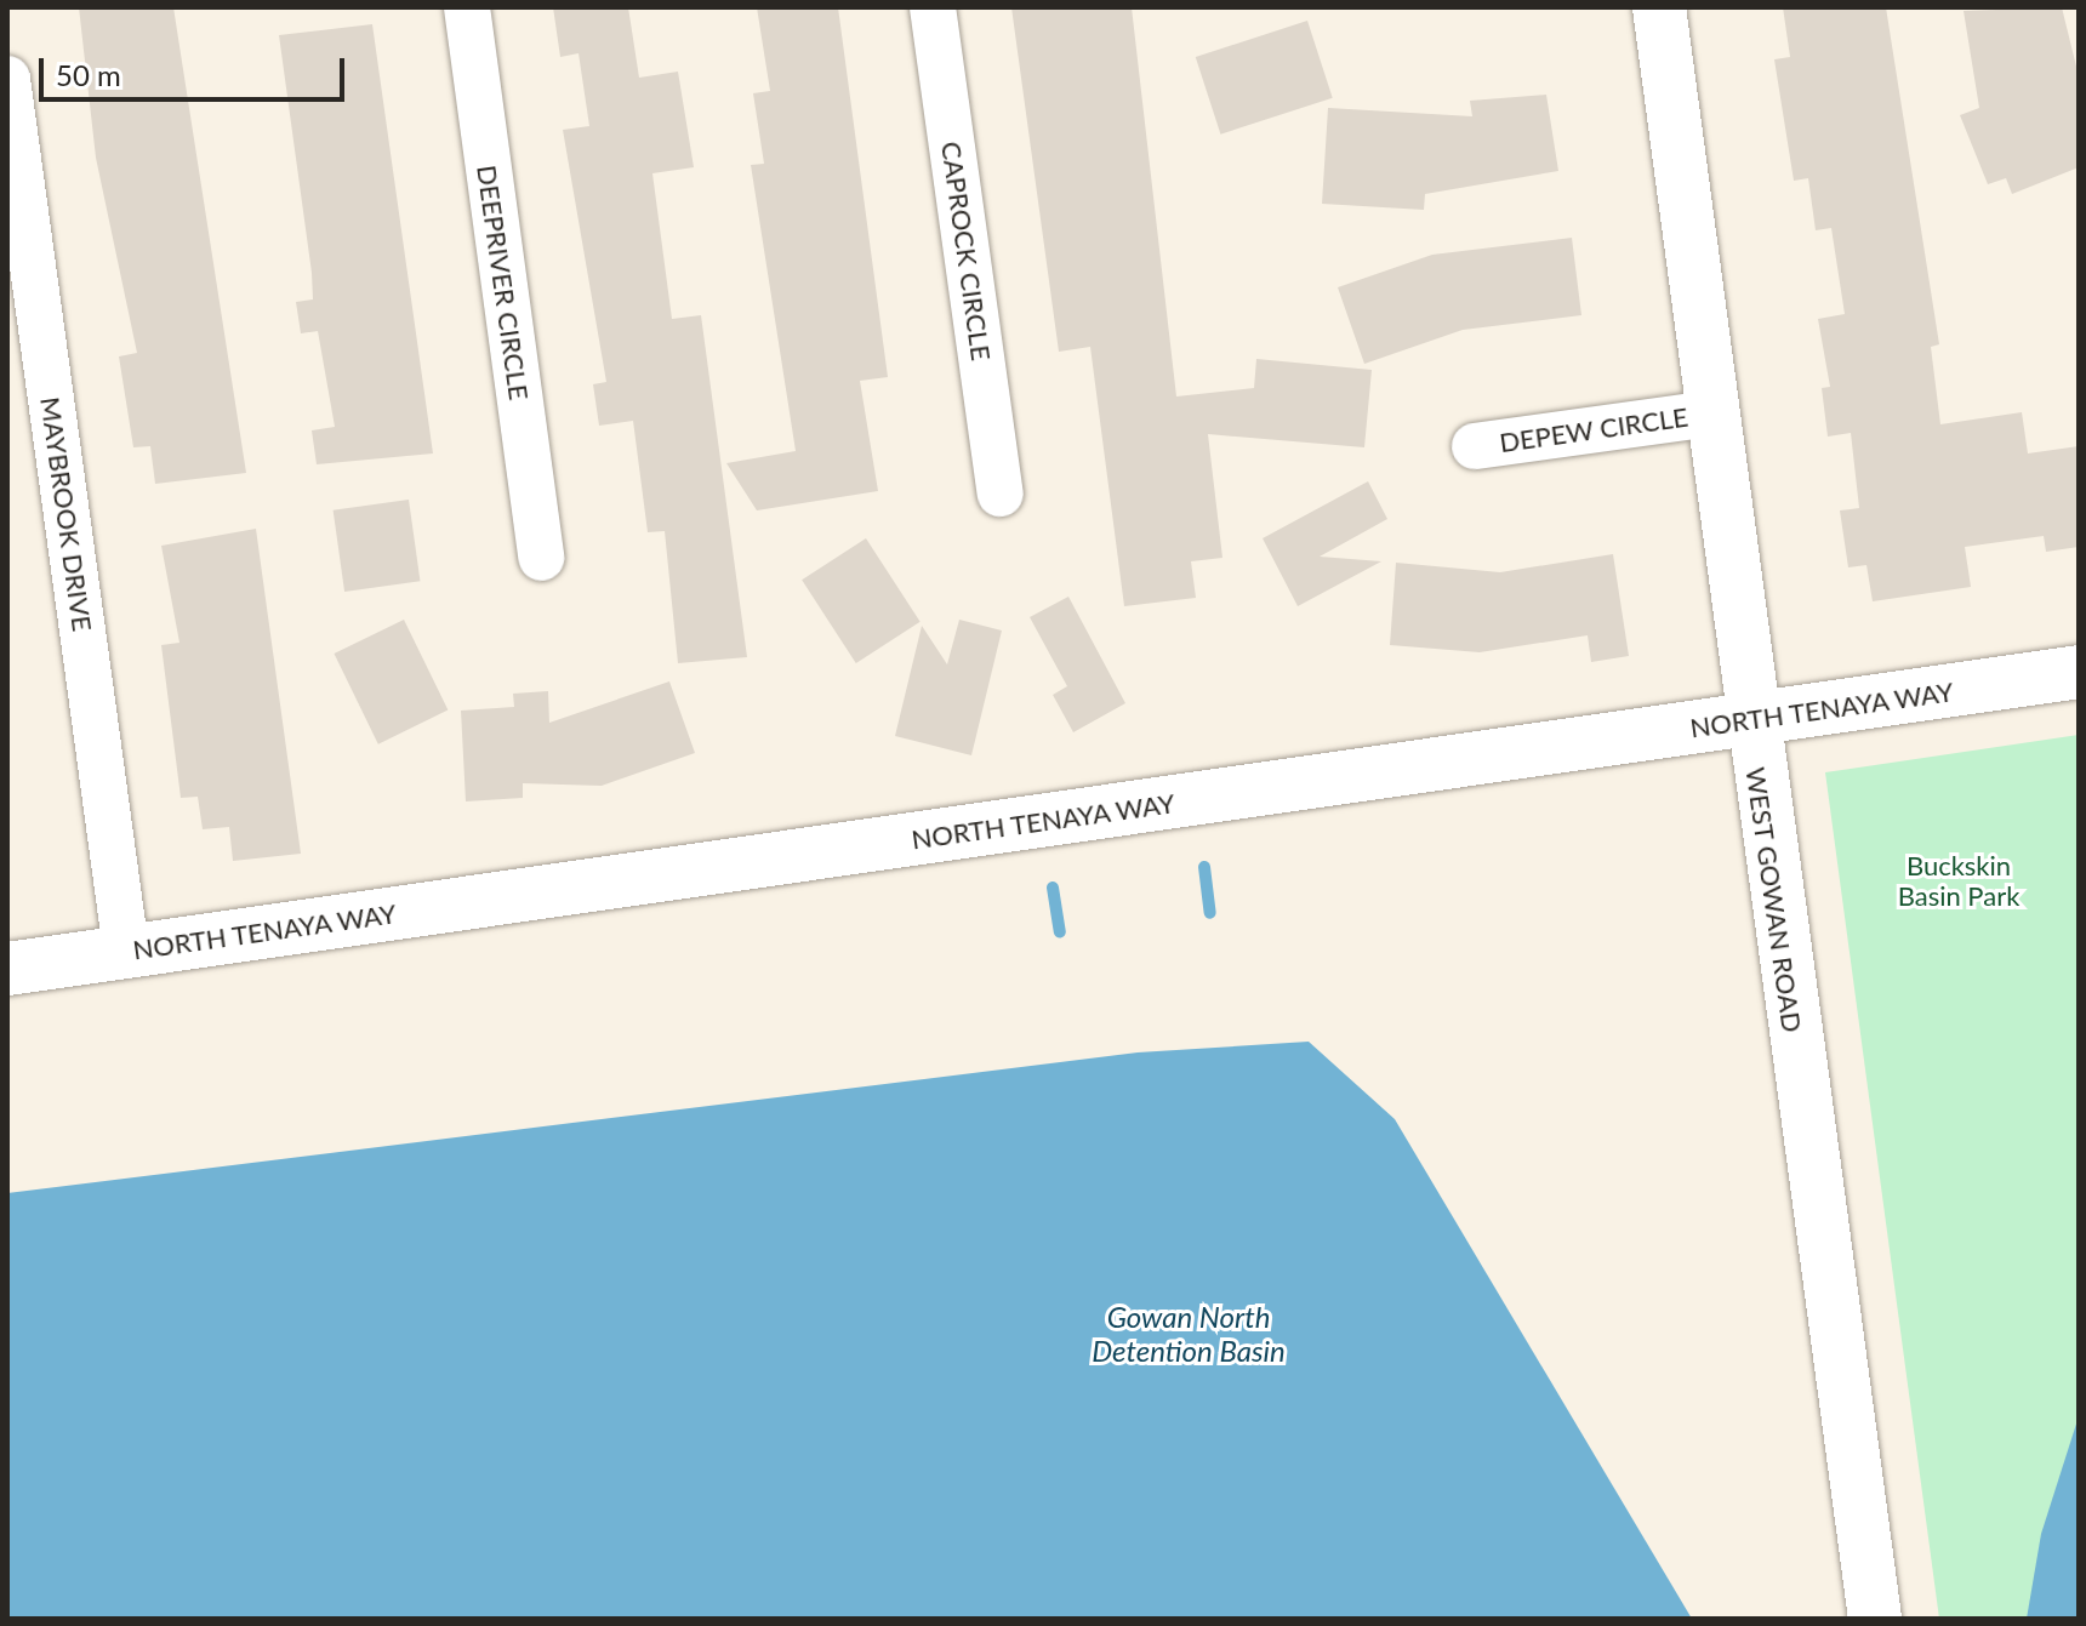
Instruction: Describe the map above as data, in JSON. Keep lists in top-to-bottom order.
{
  "streets": {
    "main road": ["NORTH TENAYA WAY", "WEST GOWAN ROAD"],
    "street": [
      "CAPROCK CIRCLE",
      "DEEPRIVER CIRCLE",
      "DEPEW CIRCLE",
      "MAYBROOK DRIVE"
    ]
  },
  "crossings": [
    ["DEPEW CIRCLE", "WEST GOWAN ROAD"],
    ["MAYBROOK DRIVE", "NORTH TENAYA WAY"],
    ["NORTH TENAYA WAY", "WEST GOWAN ROAD"]
  ],
  "water": ["Gowan North Detention Basin"],
  "parks": ["Buckskin Basin Park"],
  "scale_bar": "50 m"
}
